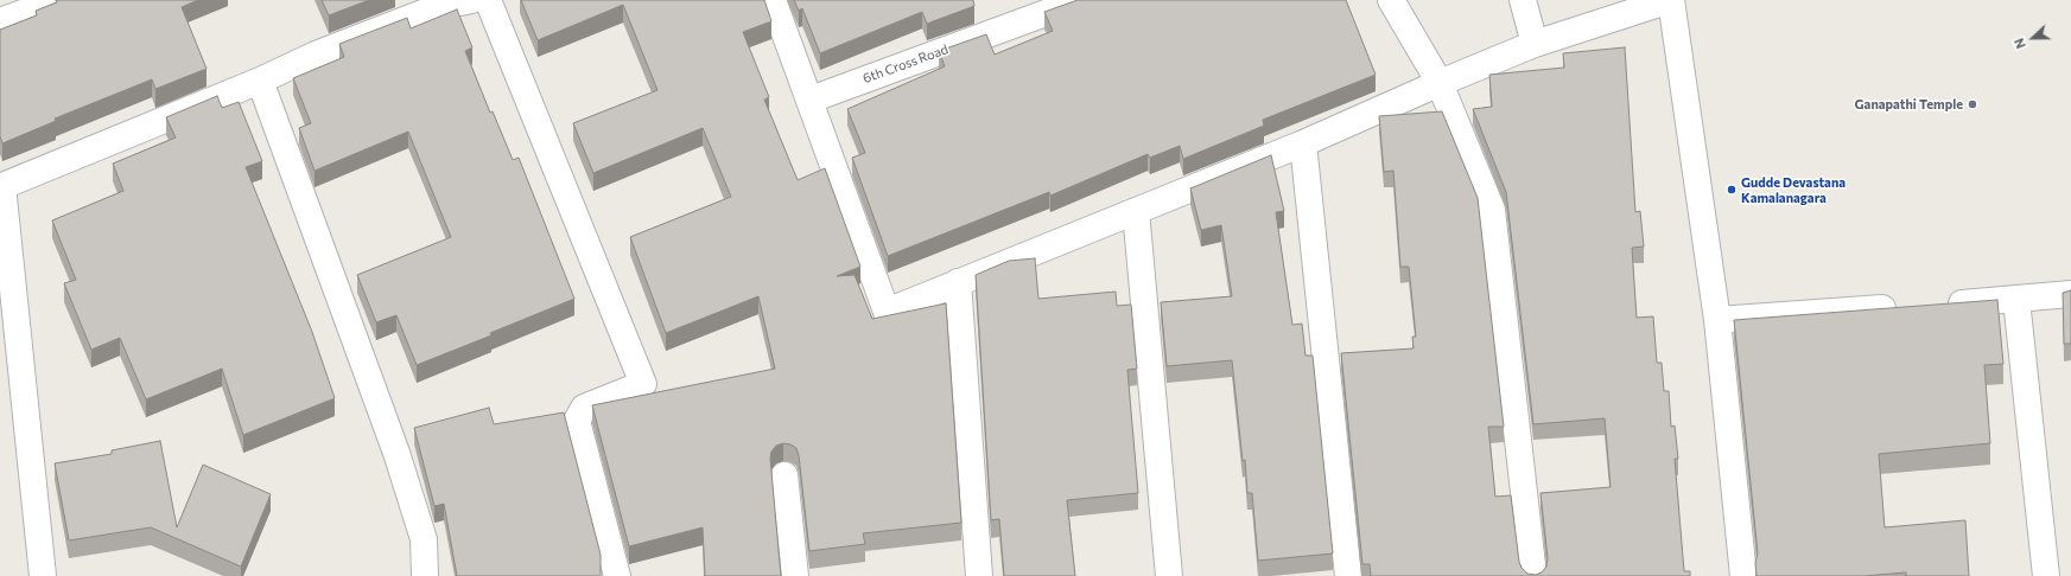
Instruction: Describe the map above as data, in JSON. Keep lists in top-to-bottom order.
{
  "streets": {
    "street": ["6th Cross Road"]
  },
  "places": ["Ganapathi Temple", "Gudde Devastana Kamalanagara"],
  "north": "left"
}
